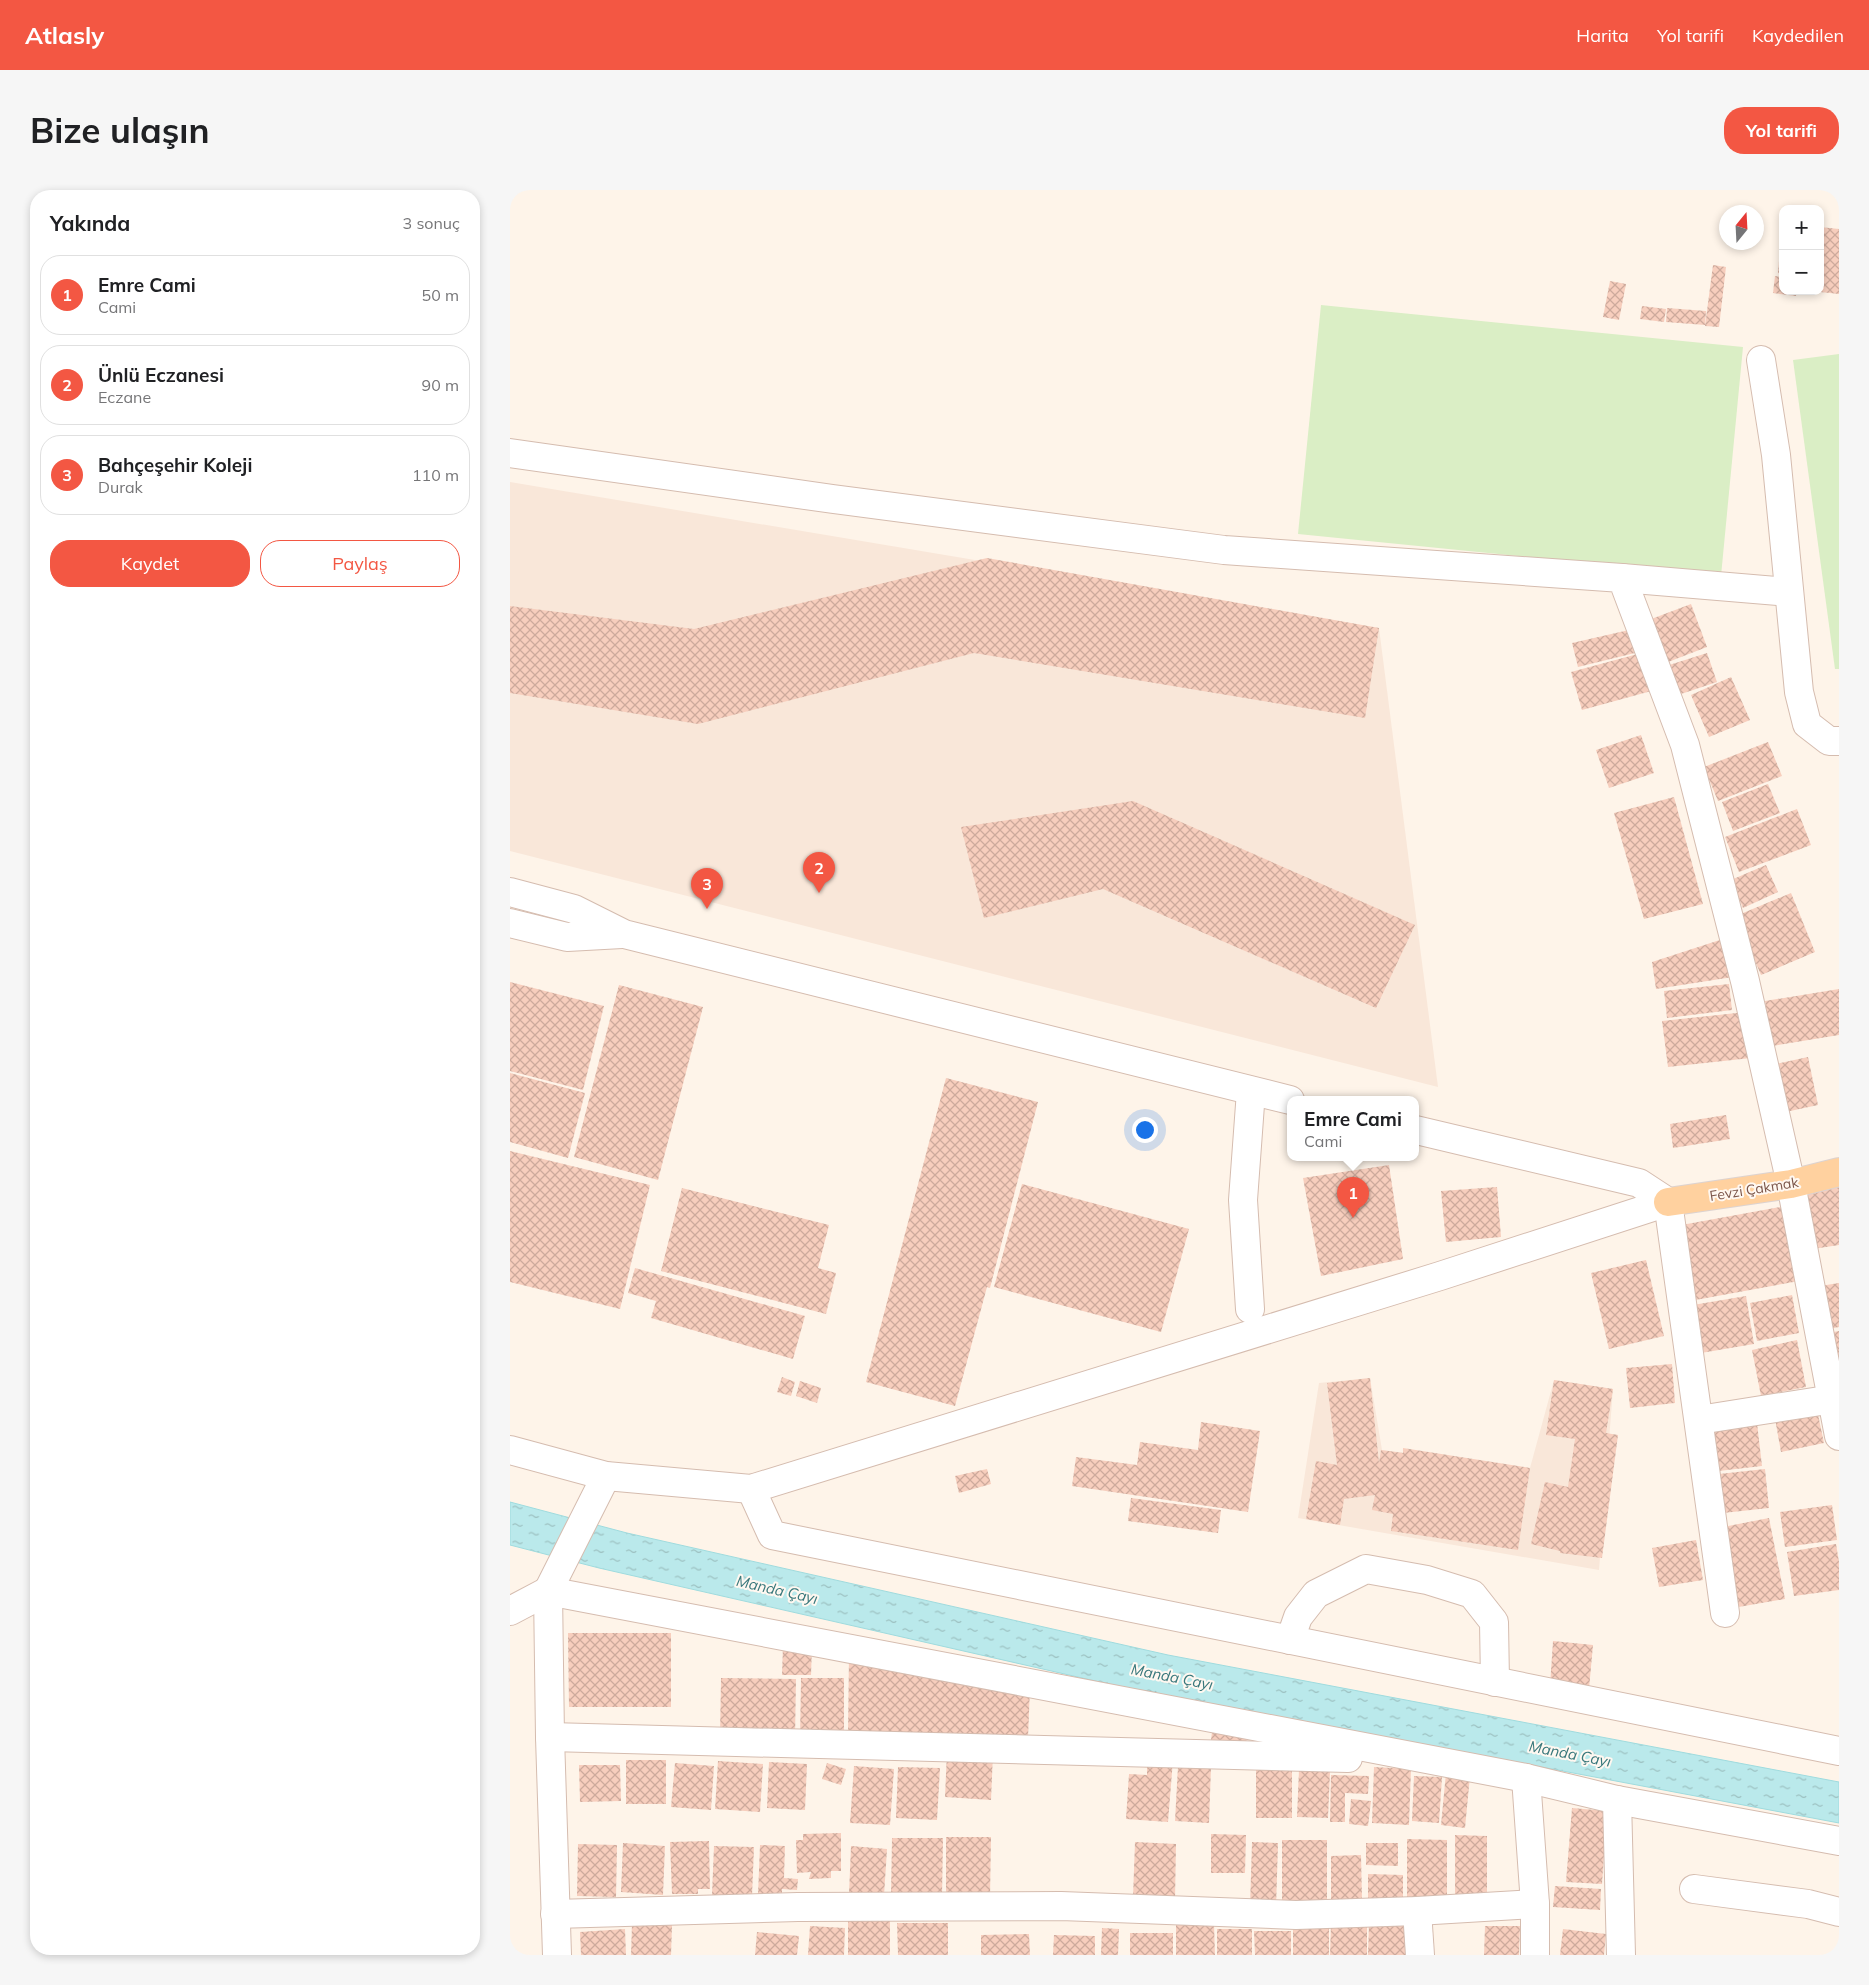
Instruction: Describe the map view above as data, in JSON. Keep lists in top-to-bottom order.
{
  "streets": {
    "main road": ["Fevzi Çakmak"]
  },
  "water": ["Manda Çayı"],
  "north": "top",
  "page": {
    "header": "Atlasly",
    "nav": ["Harita", "Yol tarifi", "Kaydedilen"],
    "buttons": [
      "Yol tarifi",
      ["Kaydet", "Paylaş"]
    ],
    "title": "Bize ulaşın",
    "heading": ["Yakında", "3 sonuç"],
    "map_buttons": ["+", "−"],
    "list": [
      {
        "mark": "1",
        "name": "Emre Cami",
        "note": "Cami",
        "value": "50 m"
      },
      {
        "mark": "2",
        "name": "Ünlü Eczanesi",
        "note": "Eczane",
        "value": "90 m"
      },
      {
        "mark": "3",
        "name": "Bahçeşehir Koleji",
        "note": "Durak",
        "value": "110 m"
      }
    ],
    "pins": ["2", "3", "1"],
    "popup": ["Emre Cami", "Cami"]
  }
}
